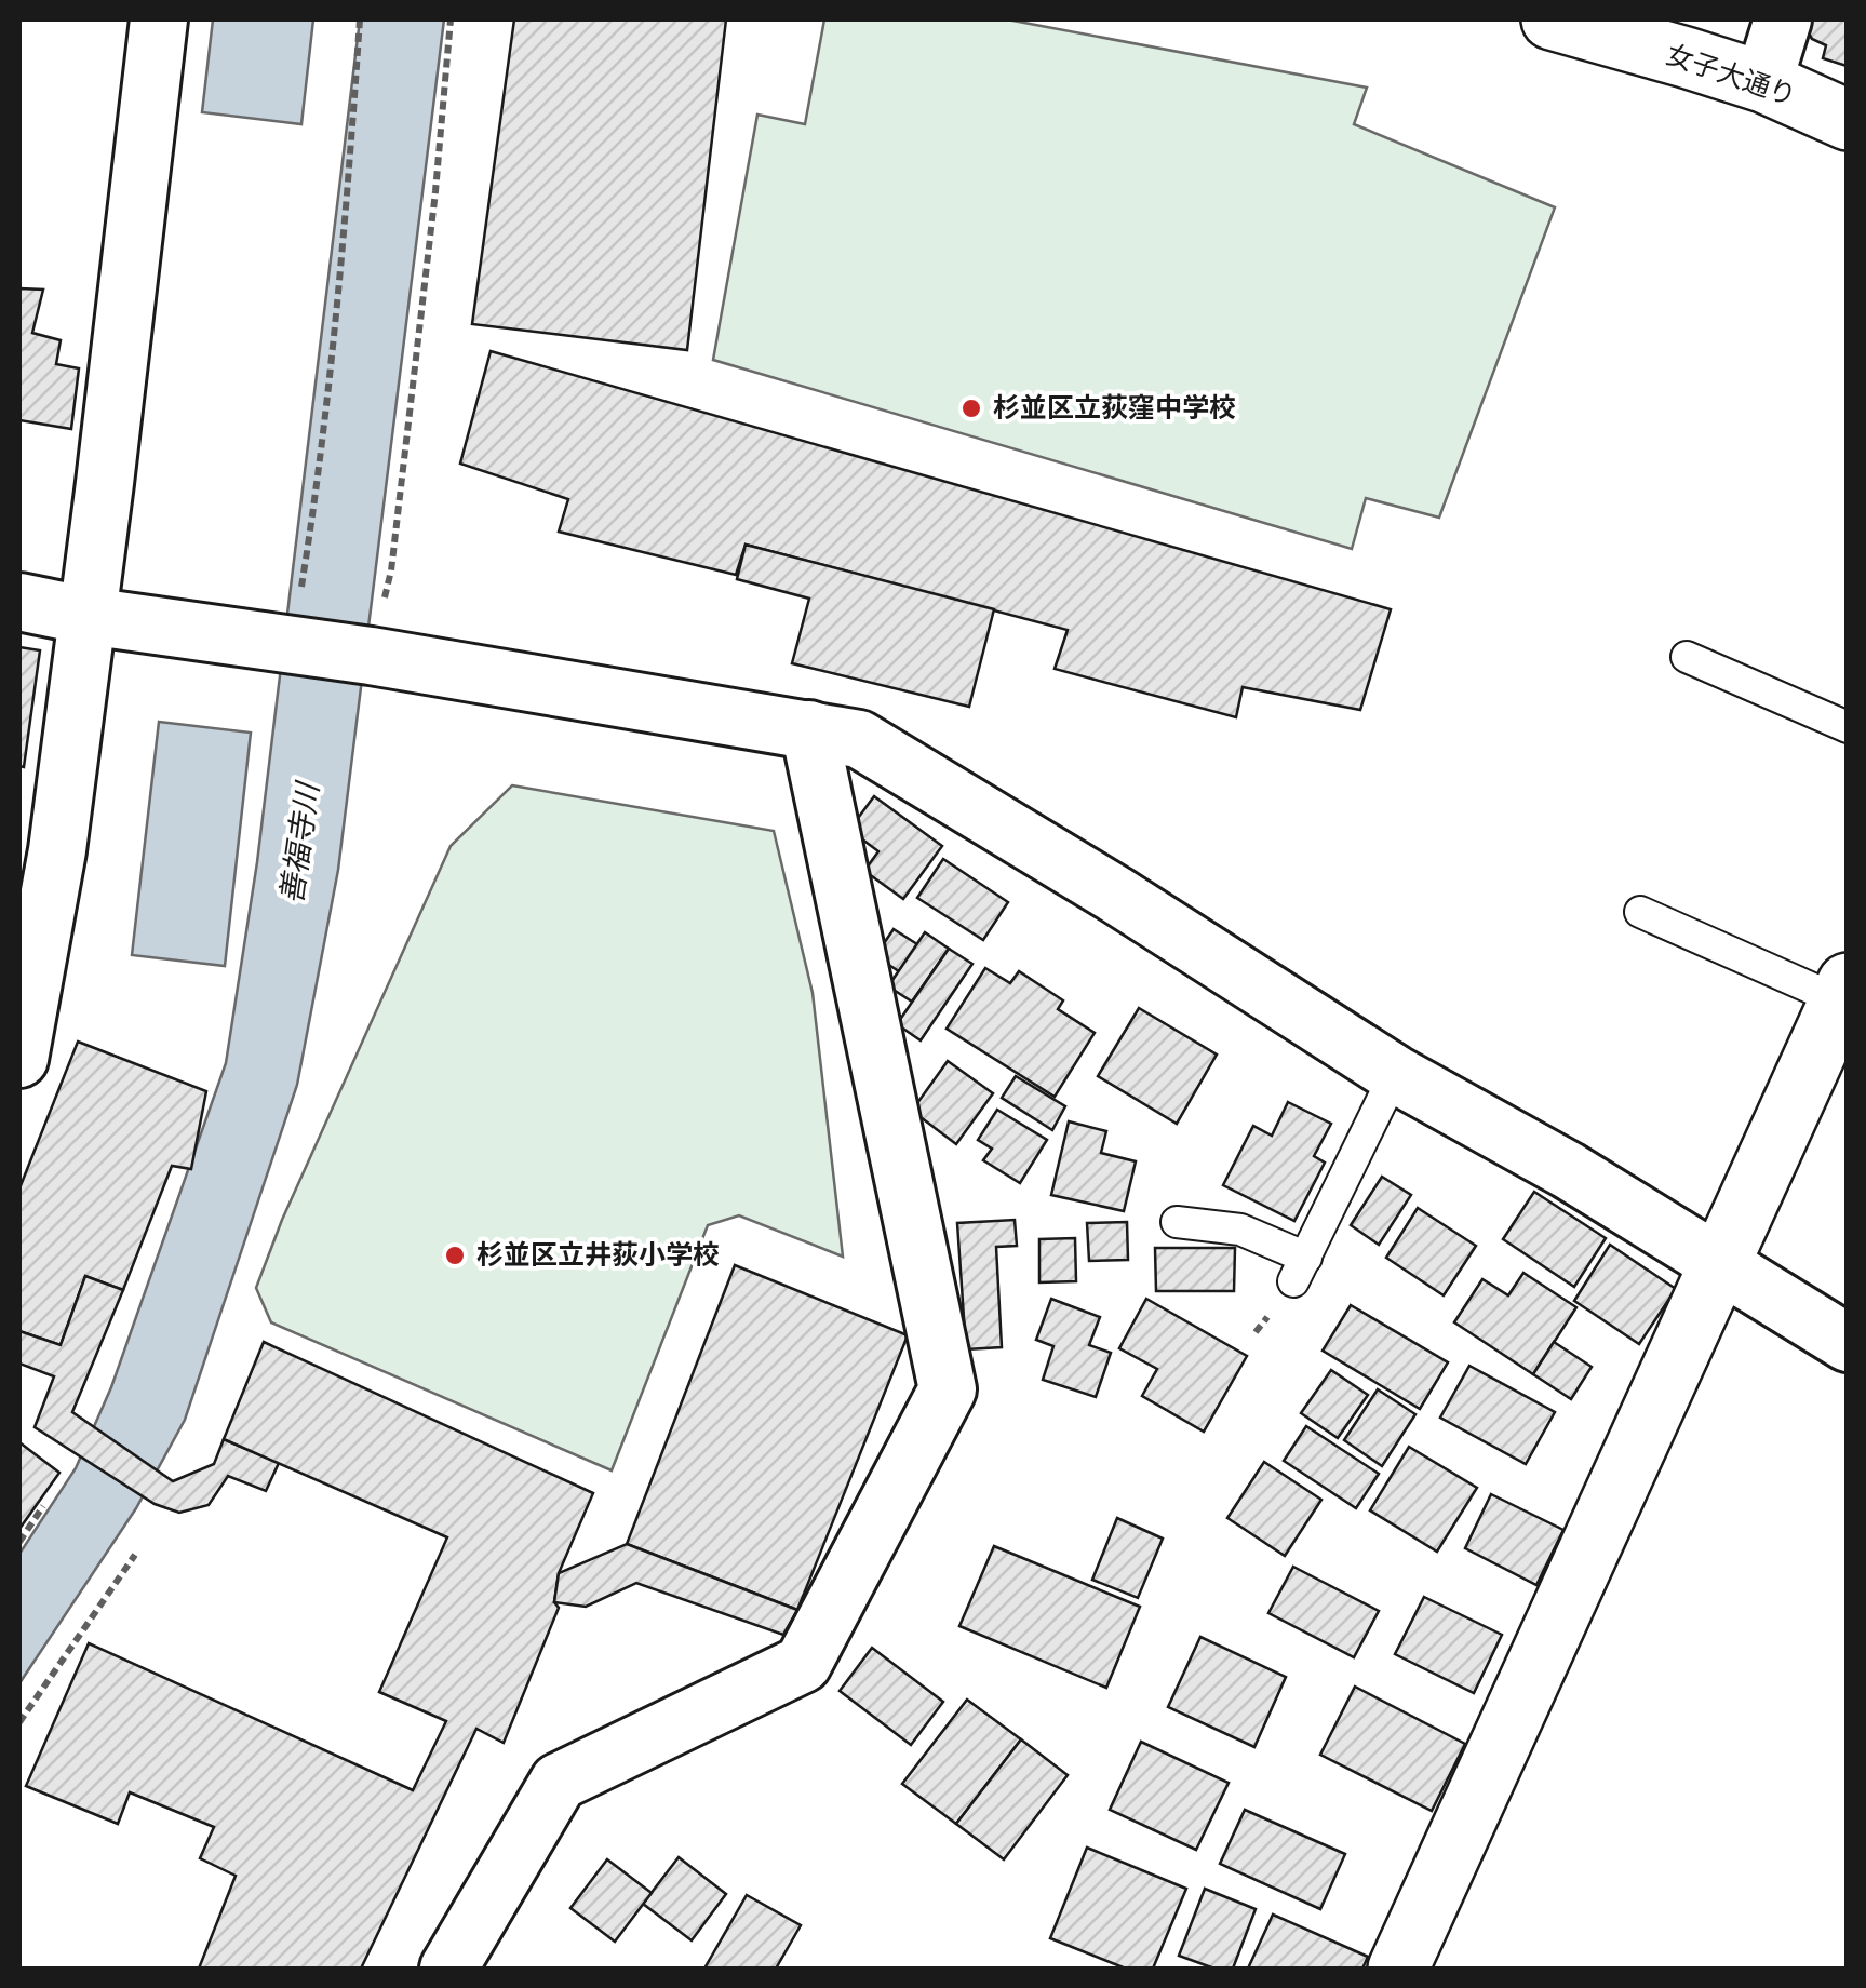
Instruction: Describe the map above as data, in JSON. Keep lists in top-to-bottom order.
{
  "streets": {
    "street": ["女子大通り"]
  },
  "water": ["善福寺川"],
  "places": ["杉並区立荻窪中学校", "杉並区立井荻小学校"]
}
